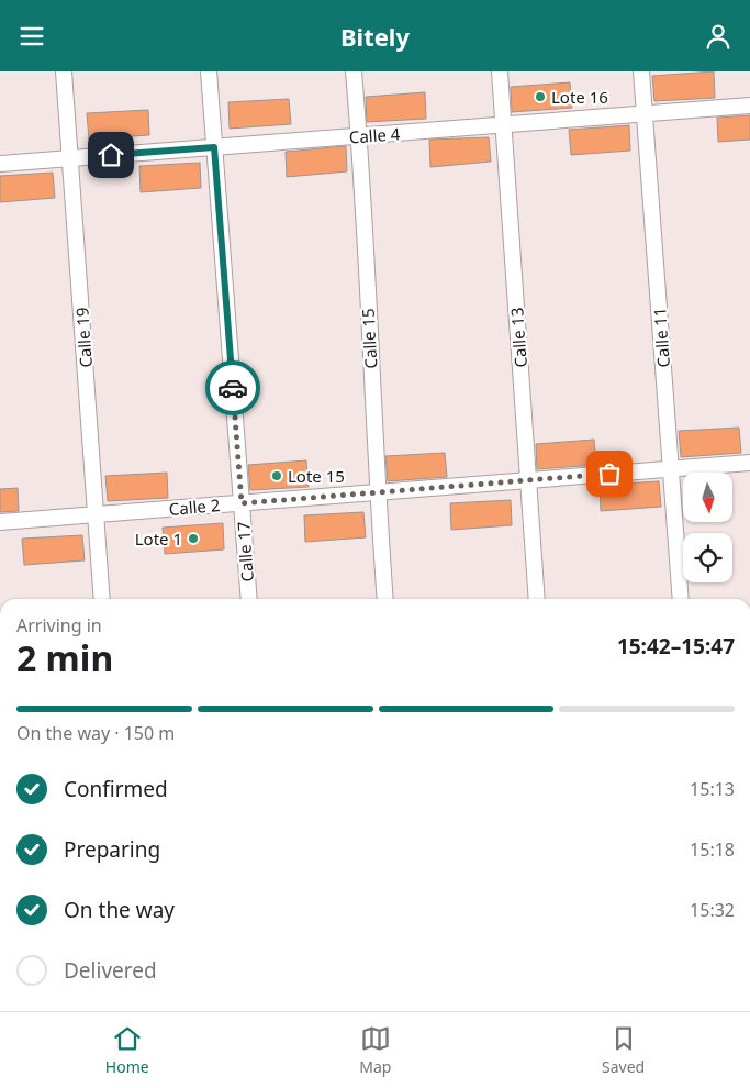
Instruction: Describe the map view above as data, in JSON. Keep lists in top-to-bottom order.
{
  "streets": {
    "street": [
      "Calle 4",
      "Calle 19",
      "Calle 13",
      "Calle 11",
      "Calle 15",
      "Calle 2",
      "Calle 17"
    ]
  },
  "crossings": [
    ["Calle 4", "Calle 19"],
    ["Calle 4", "Calle 13"],
    ["Calle 4", "Calle 11"],
    ["Calle 4", "Calle 15"],
    ["Calle 4", "Calle 17"],
    ["Calle 19", "Calle 2"],
    ["Calle 13", "Calle 2"],
    ["Calle 11", "Calle 2"],
    ["Calle 15", "Calle 2"],
    ["Calle 2", "Calle 17"]
  ],
  "places": ["Lote 16", "Lote 15", "Lote 1"],
  "north": "bottom",
  "page": {
    "header": "Bitely",
    "heading": ["2 min", "Arriving in", "15:42–15:47"],
    "bar": "On the way · 150 m",
    "list": [
      ["Confirmed", "15:13"],
      ["Preparing", "15:18"],
      ["On the way", "15:32"],
      "Delivered"
    ],
    "tabs": ["Home", "Map", "Saved"]
  }
}
